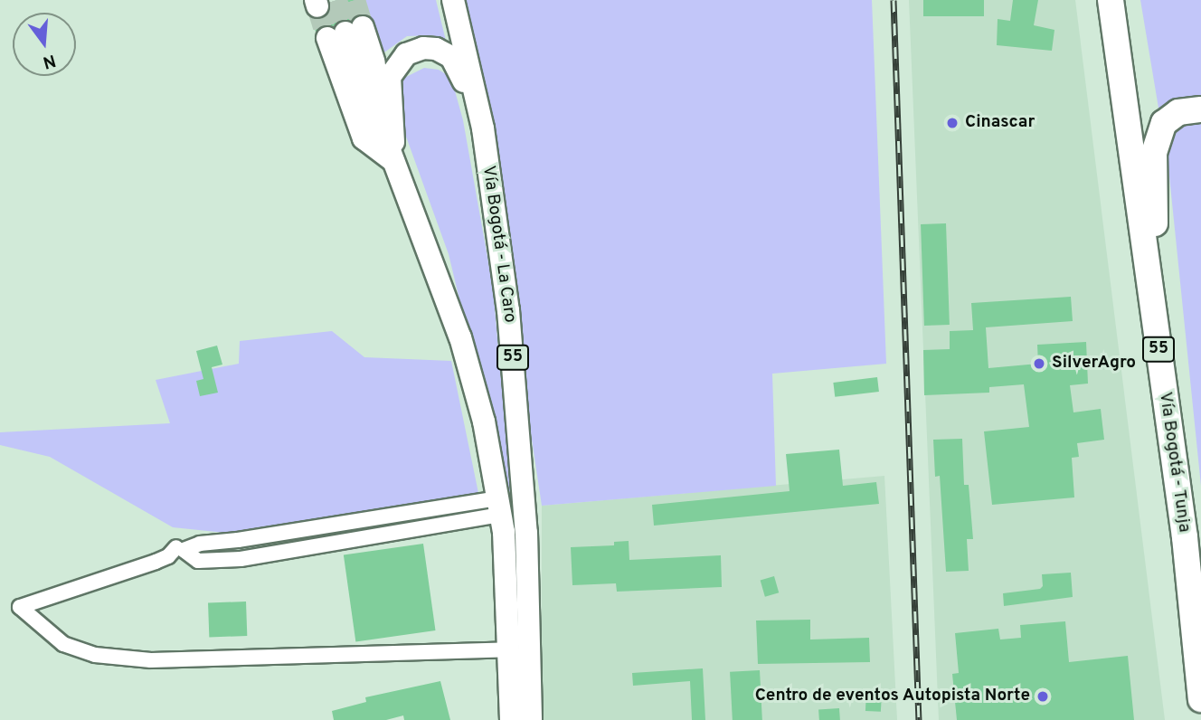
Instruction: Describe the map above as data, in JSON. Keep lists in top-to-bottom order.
{
  "streets": {
    "highway": ["55", "Vía Bogotá - Tunja"],
    "main road": ["Vía Bogotá - La Caro"]
  },
  "places": ["Cinascar", "SilverAgro", "Centro de eventos Autopista Norte"],
  "north": "bottom"
}
